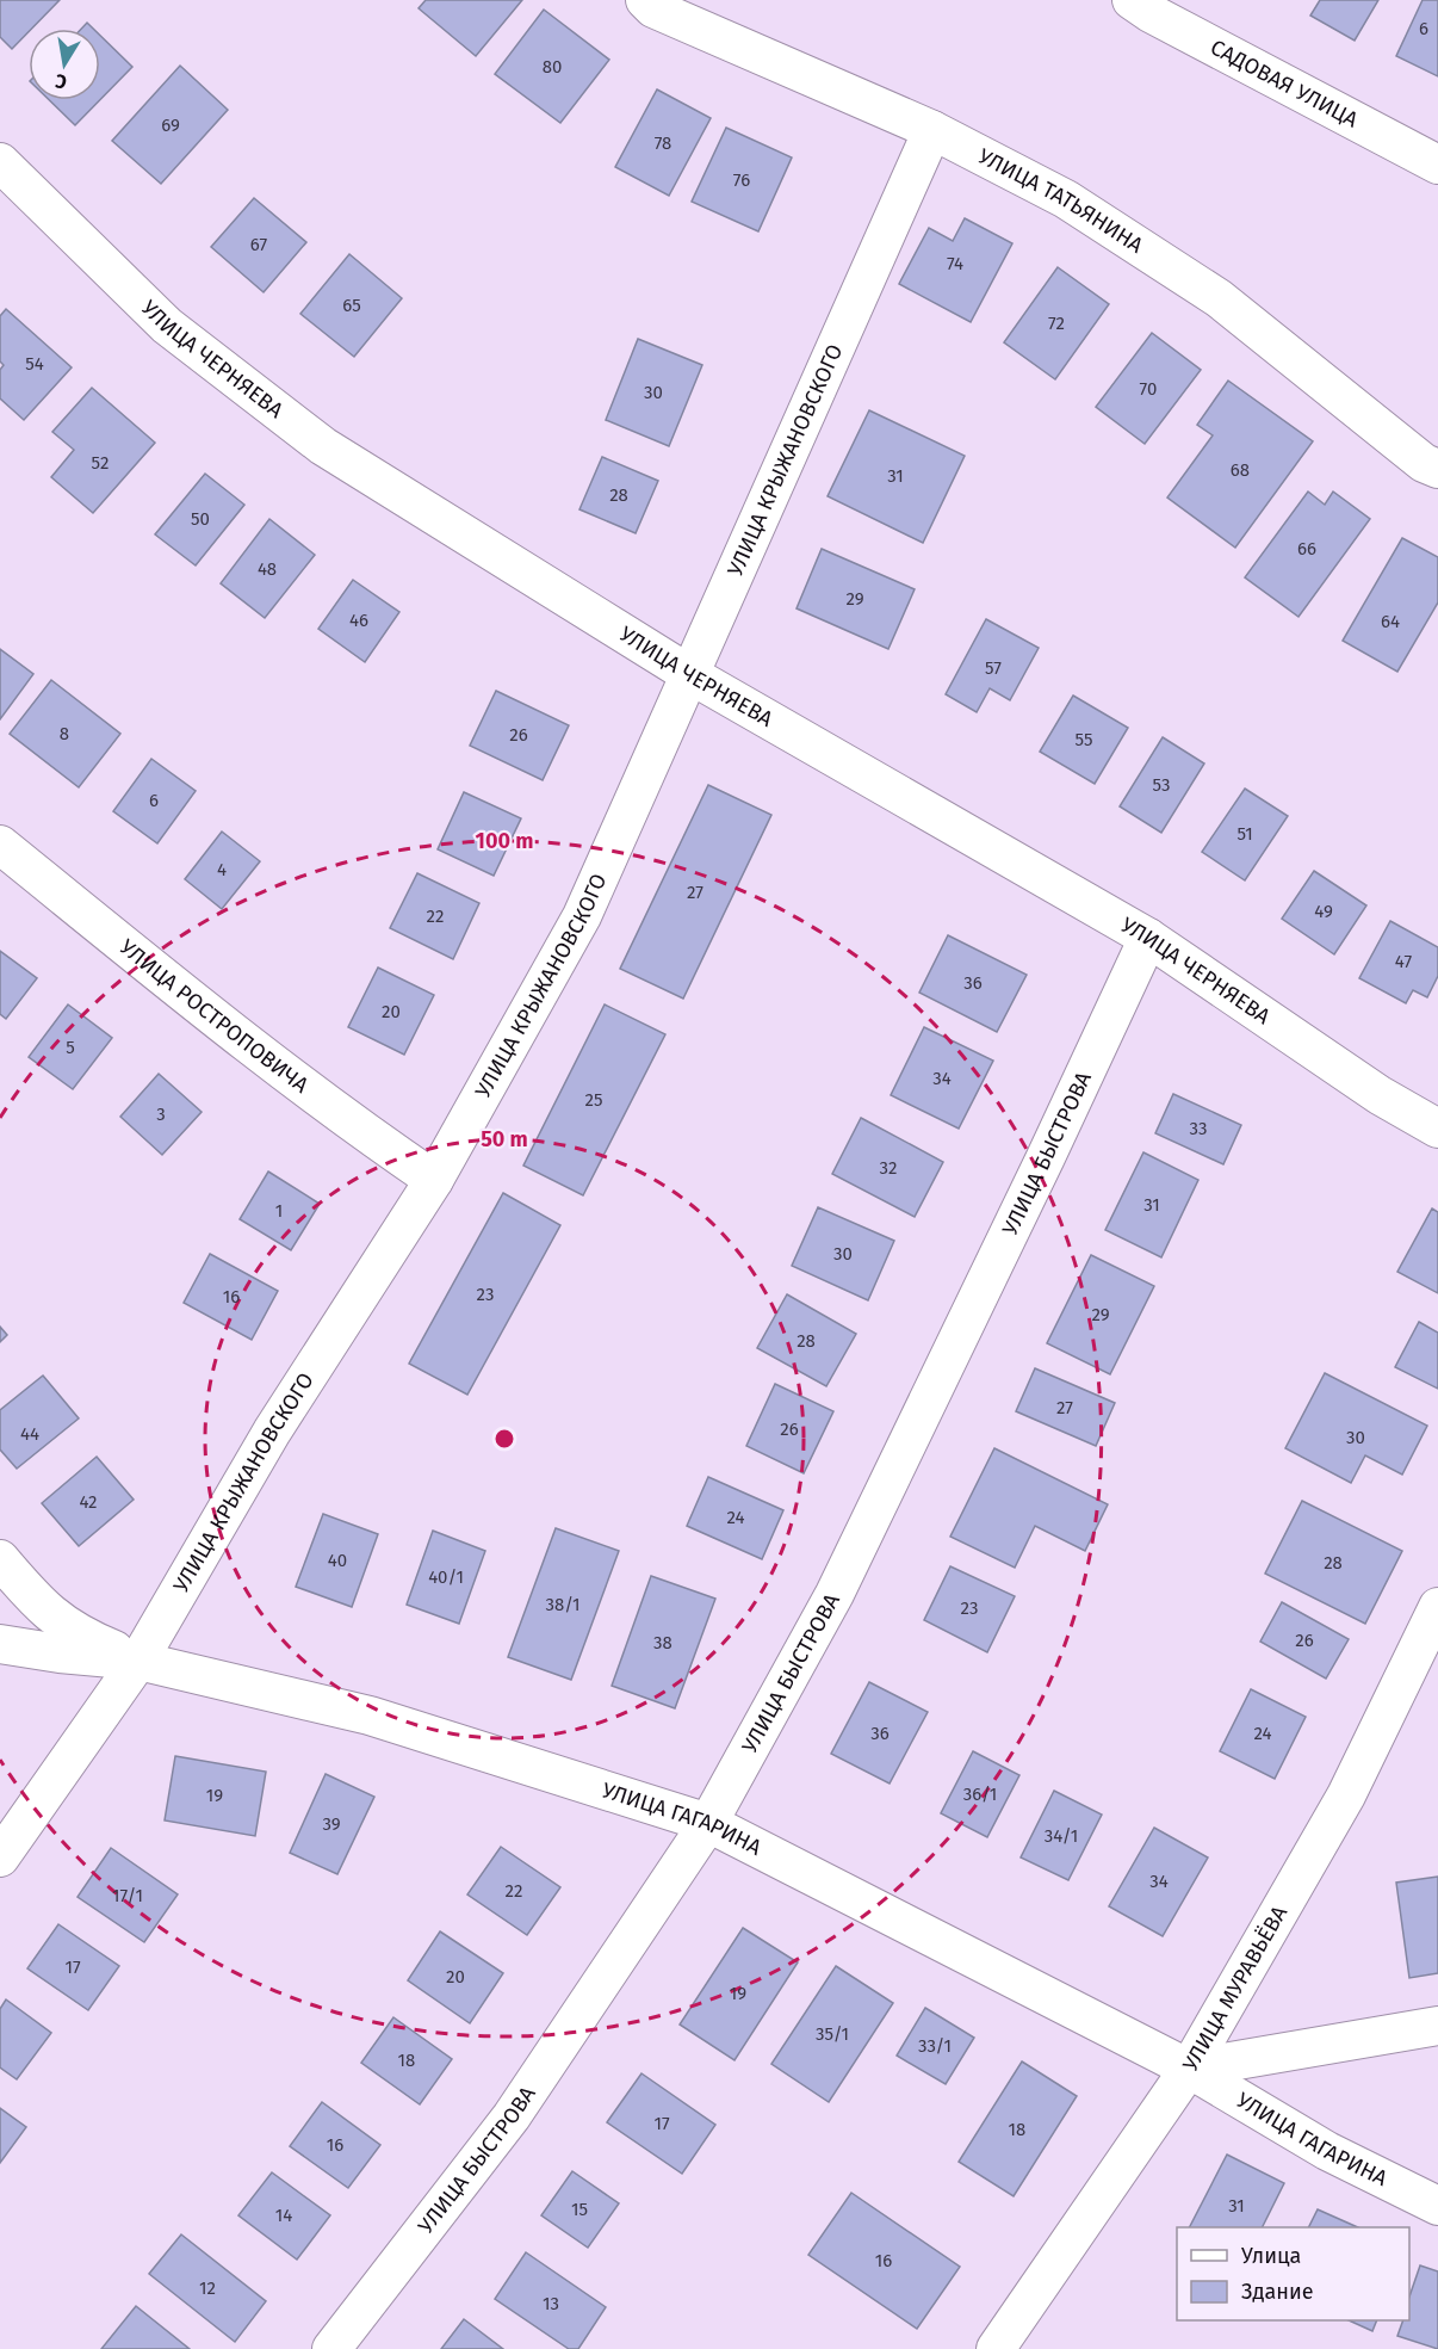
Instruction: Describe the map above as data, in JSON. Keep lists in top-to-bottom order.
{
  "streets": {
    "street": [
      "САДОВАЯ УЛИЦА",
      "УЛИЦА ТАТЬЯНИНА",
      "УЛИЦА ЧЕРНЯЕВА",
      "УЛИЦА КРЫЖАНОВСКОГО",
      "УЛИЦА РОСТРОПОВИЧА",
      "УЛИЦА БЫСТРОВА",
      "УЛИЦА ГАГАРИНА",
      "УЛИЦА МУРАВЬЁВА"
    ]
  },
  "crossings": [
    ["УЛИЦА ТАТЬЯНИНА", "УЛИЦА КРЫЖАНОВСКОГО"],
    ["УЛИЦА ЧЕРНЯЕВА", "УЛИЦА КРЫЖАНОВСКОГО"],
    ["УЛИЦА ЧЕРНЯЕВА", "УЛИЦА БЫСТРОВА"],
    ["УЛИЦА КРЫЖАНОВСКОГО", "УЛИЦА РОСТРОПОВИЧА"],
    ["УЛИЦА КРЫЖАНОВСКОГО", "УЛИЦА ГАГАРИНА"],
    ["УЛИЦА БЫСТРОВА", "УЛИЦА ГАГАРИНА"],
    ["УЛИЦА ГАГАРИНА", "УЛИЦА МУРАВЬЁВА"]
  ],
  "house_numbers": [
    "6",
    "80",
    "69",
    "78",
    "76",
    "67",
    "74",
    "65",
    "72",
    "54",
    "70",
    "30",
    "52",
    "68",
    "31",
    "28",
    "50",
    "66",
    "48",
    "29",
    "46",
    "64",
    "57",
    "8",
    "26",
    "55",
    "53",
    "6",
    "51",
    "4",
    "27",
    "49",
    "22",
    "47",
    "36",
    "20",
    "5",
    "34",
    "25",
    "3",
    "33",
    "32",
    "31",
    "1",
    "30",
    "23",
    "16",
    "29",
    "28",
    "27",
    "26",
    "44",
    "30",
    "42",
    "24",
    "40",
    "28",
    "40/1",
    "38/1",
    "23",
    "26",
    "38",
    "36",
    "24",
    "36/1",
    "19",
    "39",
    "34/1",
    "34",
    "22",
    "17/1",
    "17",
    "20",
    "19",
    "35/1",
    "33/1",
    "18",
    "17",
    "18",
    "16",
    "31",
    "15",
    "14",
    "16",
    "12",
    "13"
  ],
  "legend": ["Улица", "Здание"],
  "north": "bottom",
  "rings": ["100 m", "50 m"]
}
